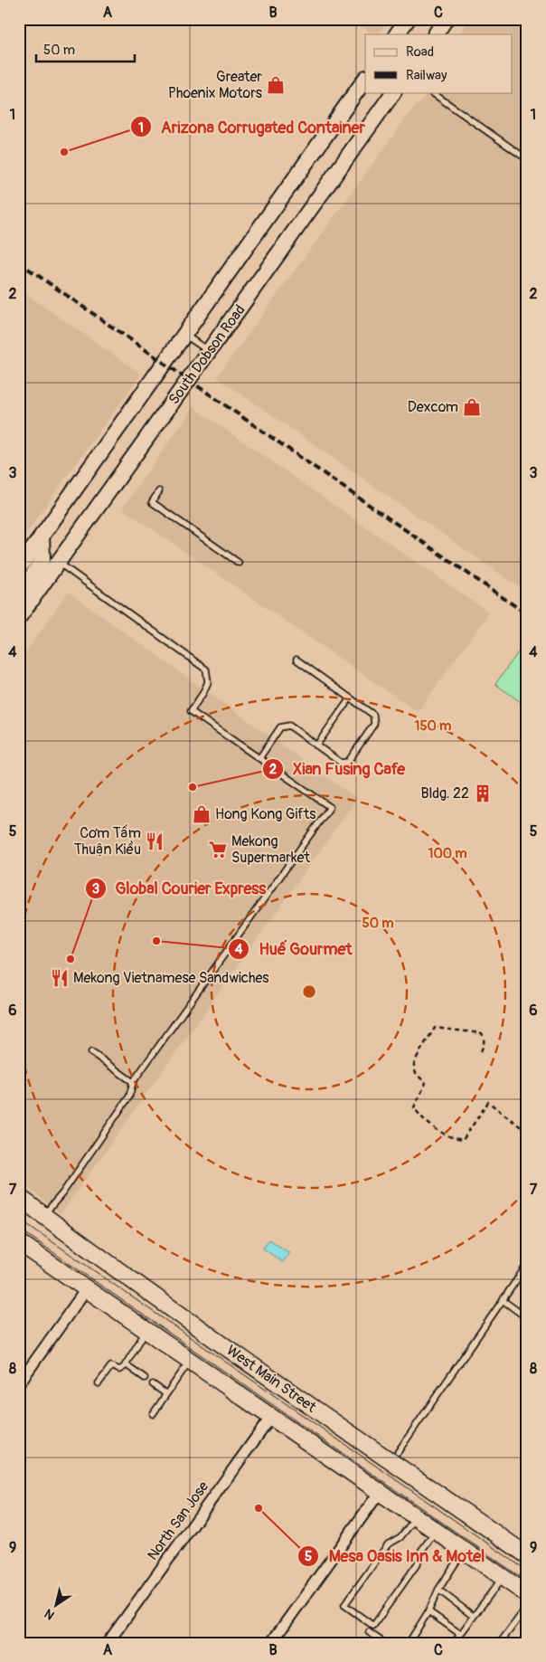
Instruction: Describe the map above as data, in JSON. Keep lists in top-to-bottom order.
{
  "streets": {
    "main road": ["South Dobson Road", "West Main Street"],
    "street": ["North San Jose"]
  },
  "crossings": [
    ["West Main Street", "North San Jose"]
  ],
  "places": {
    "shop": ["Greater Phoenix Motors", "Dexcom", "Hong Kong Gifts"],
    "other": [
      "Arizona Corrugated Container",
      "Xian Fusing Cafe",
      "Huế Gourmet",
      "Global Courier Express",
      "Mesa Oasis Inn & Motel"
    ],
    "building": ["Bldg. 22"],
    "restaurant": ["Cơm Tấm Thuận Kiều", "Mekong Vietnamese Sandwiches"],
    "supermarket": ["Mekong Supermarket"]
  },
  "legend": ["Road", "Railway"],
  "scale_bar": "50 m",
  "north": "bottom left",
  "grid": {
    "columns": ["A", "B", "C"],
    "rows": [
      "1",
      "2",
      "3",
      "4",
      "5",
      "6",
      "7",
      "8",
      "9"
    ]
  },
  "rings": ["150 m", "100 m", "50 m"]
}
